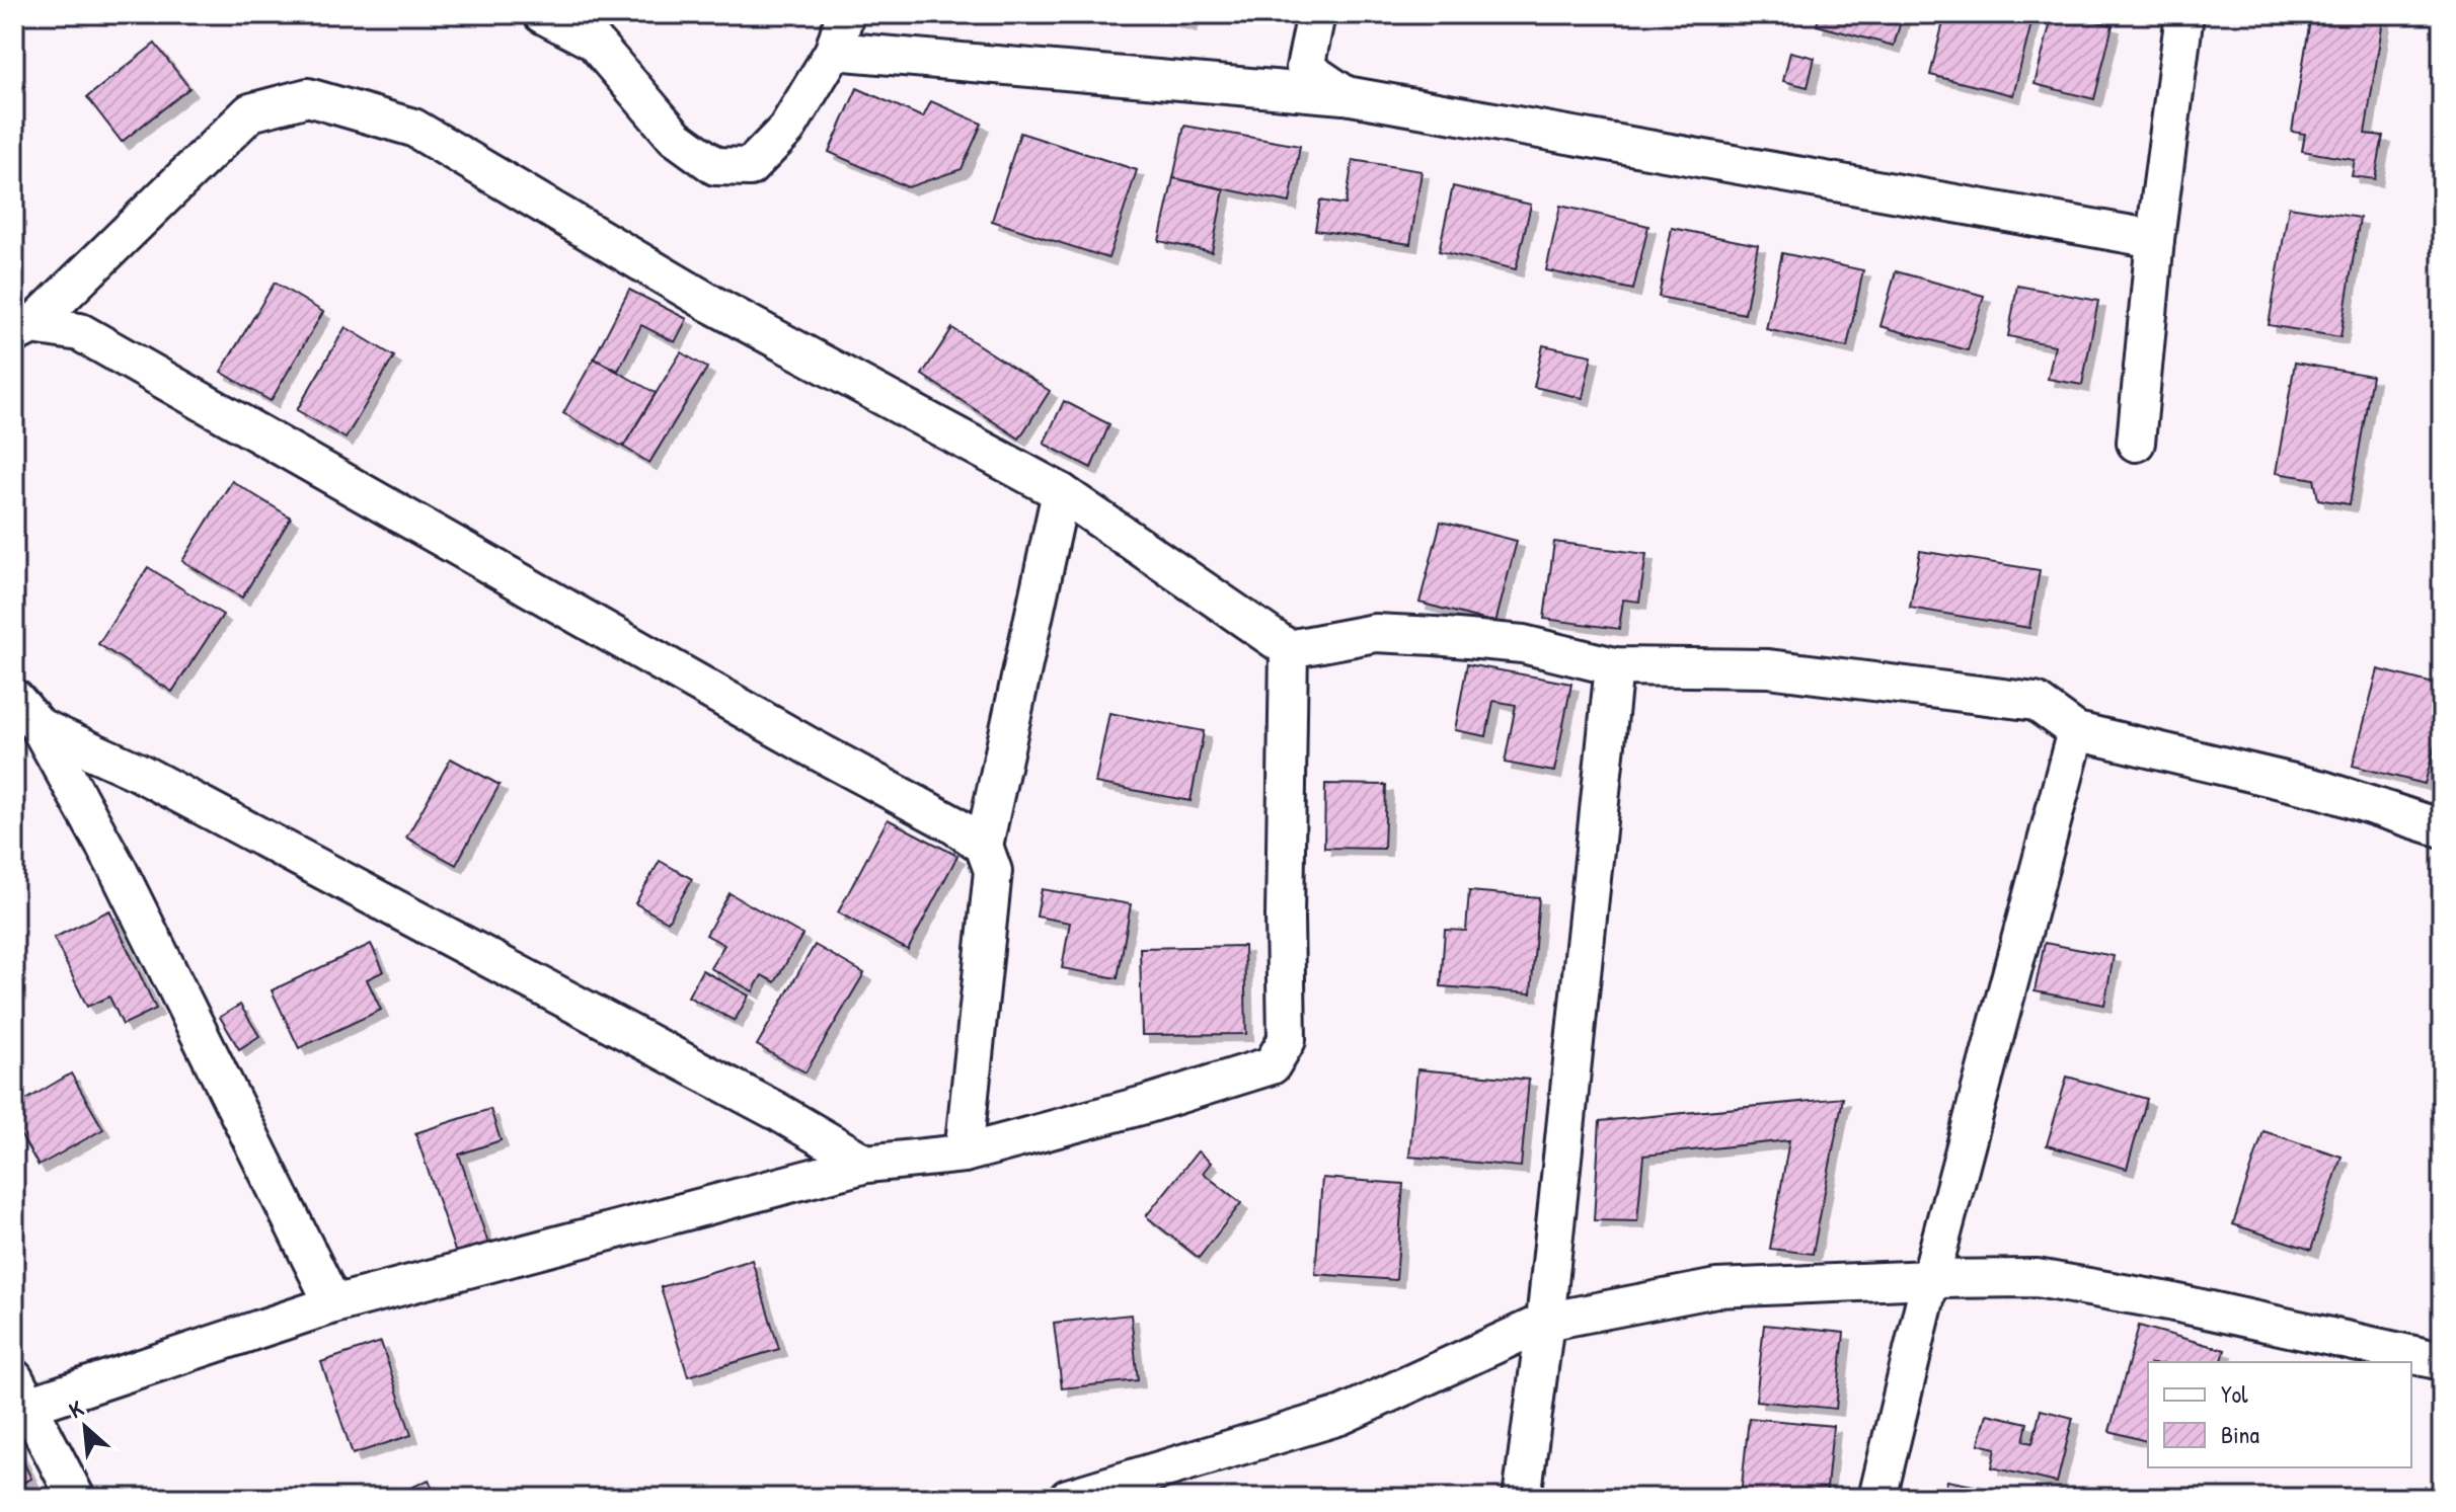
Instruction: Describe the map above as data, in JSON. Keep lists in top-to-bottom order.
{
  "legend": ["Yol", "Bina"],
  "north": "top left"
}
